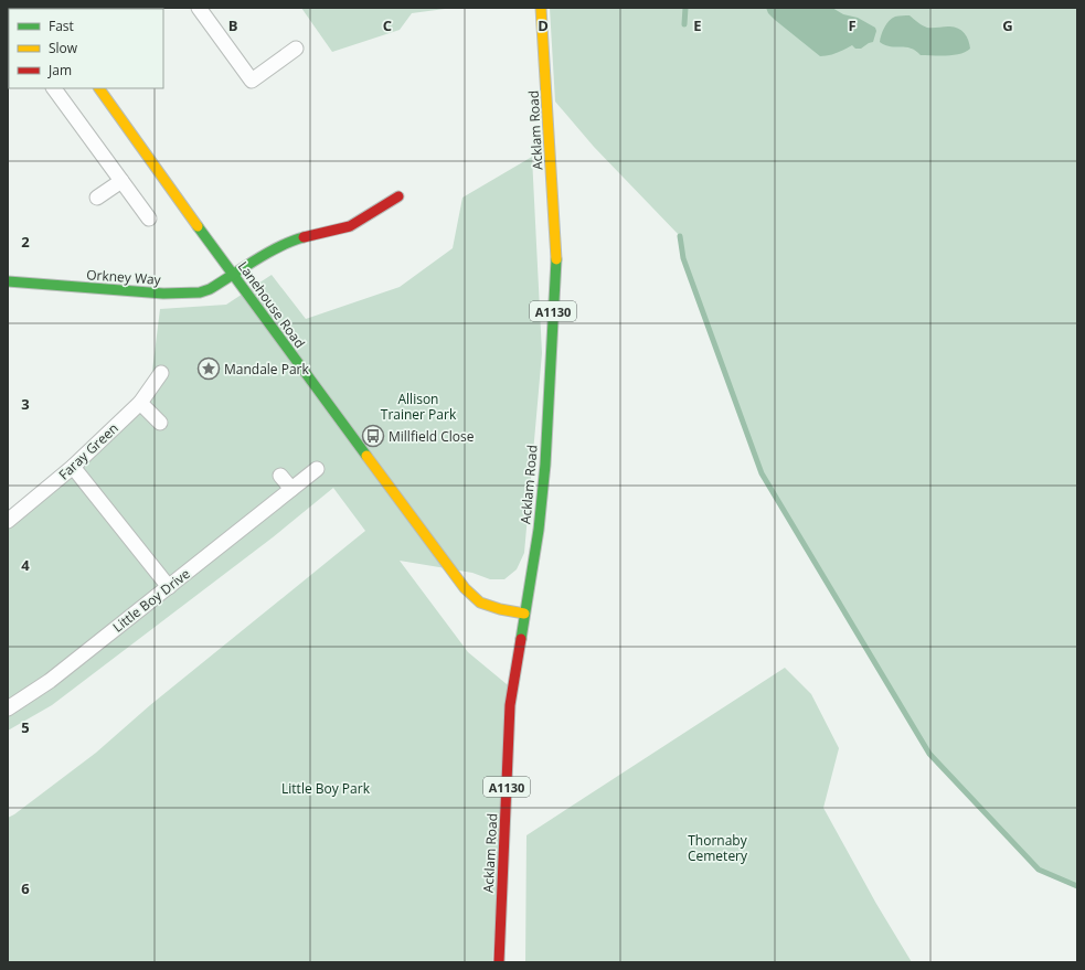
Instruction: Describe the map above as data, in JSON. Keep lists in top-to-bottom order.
{
  "streets": {
    "street": [
      "Acklam Road",
      "Orkney Way",
      "Lanehouse Road",
      "A1130",
      "Faray Green",
      "Little Boy Drive"
    ]
  },
  "crossings": [
    ["Acklam Road", "Lanehouse Road"],
    ["Orkney Way", "Lanehouse Road"]
  ],
  "parks": ["Allison Trainer Park", "Little Boy Park", "Thornaby Cemetery"],
  "places": {
    "place": ["Mandale Park"],
    "bus stop": ["Millfield Close"]
  },
  "legend": ["Fast", "Slow", "Jam"],
  "grid": {
    "columns": [
      "B",
      "C",
      "D",
      "E",
      "F",
      "G"
    ],
    "rows": [
      "2",
      "3",
      "4",
      "5",
      "6"
    ]
  }
}
